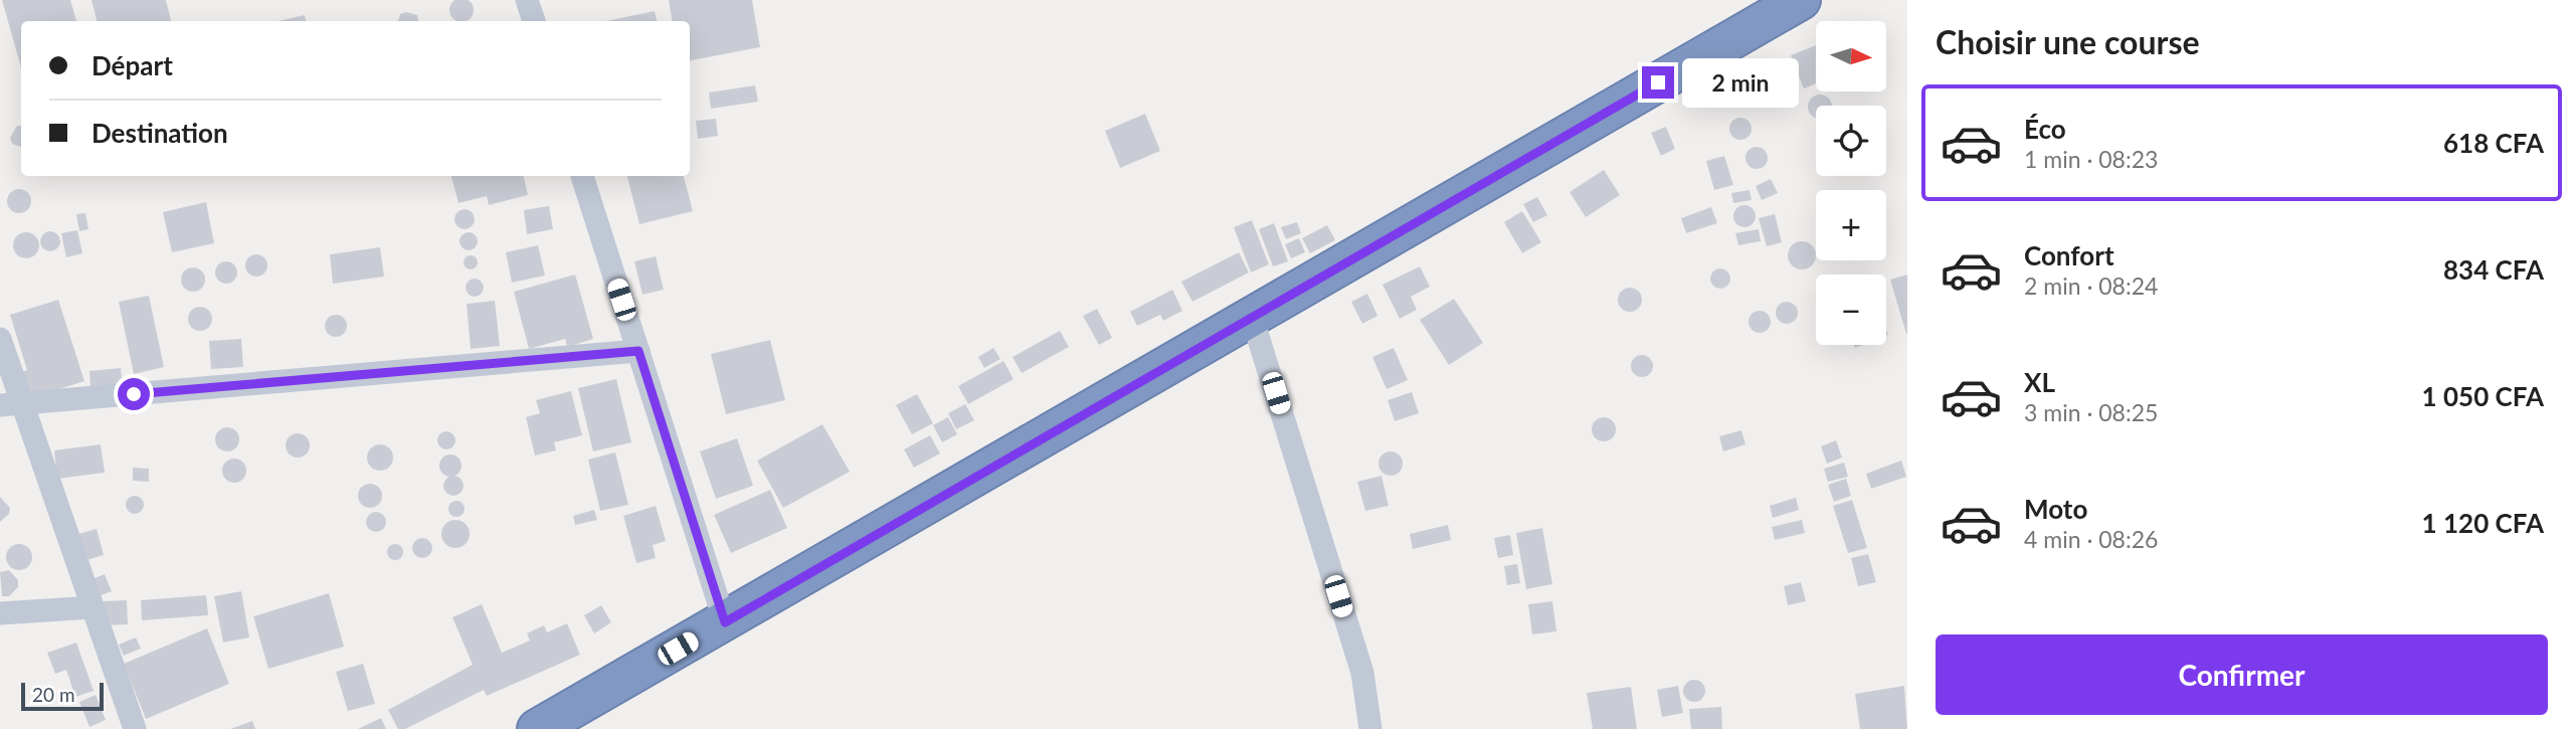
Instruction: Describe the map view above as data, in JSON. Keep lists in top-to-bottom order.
{
  "scale_bar": "20 m",
  "north": "right",
  "page": {
    "heading": "Choisir une course",
    "map_buttons": ["+", "−"],
    "banner": ["Départ", "Destination"],
    "bubble": "2 min",
    "list": [
      {
        "name": "Éco",
        "note": "1 min · 08:23",
        "value": "618 CFA"
      },
      {
        "name": "Confort",
        "note": "2 min · 08:24",
        "value": "834 CFA"
      },
      {
        "name": "XL",
        "note": "3 min · 08:25",
        "value": "1 050 CFA"
      },
      {
        "name": "Moto",
        "note": "4 min · 08:26",
        "value": "1 120 CFA"
      }
    ],
    "buttons": "Confirmer",
    "scale": "20 m"
  }
}
